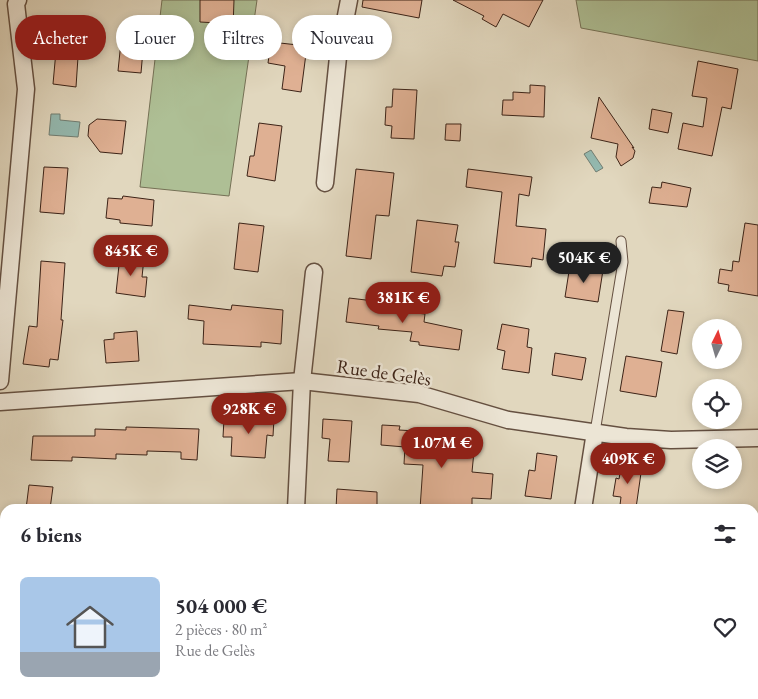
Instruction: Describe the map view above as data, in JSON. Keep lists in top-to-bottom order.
{
  "streets": {
    "street": ["Rue de Gelès"]
  },
  "north": "top",
  "page": {
    "chip": [
      "Acheter",
      "Louer",
      "Filtres",
      "Nouveau"
    ],
    "price": [
      "845K €",
      "504K €",
      "381K €",
      "928K €",
      "1.07M €",
      "409K €"
    ],
    "heading": "6 biens",
    "list": [
      {
        "name": "504 000 €",
        "note": "2 pièces · 80 m² · Rue de Gelès"
      }
    ]
  }
}
